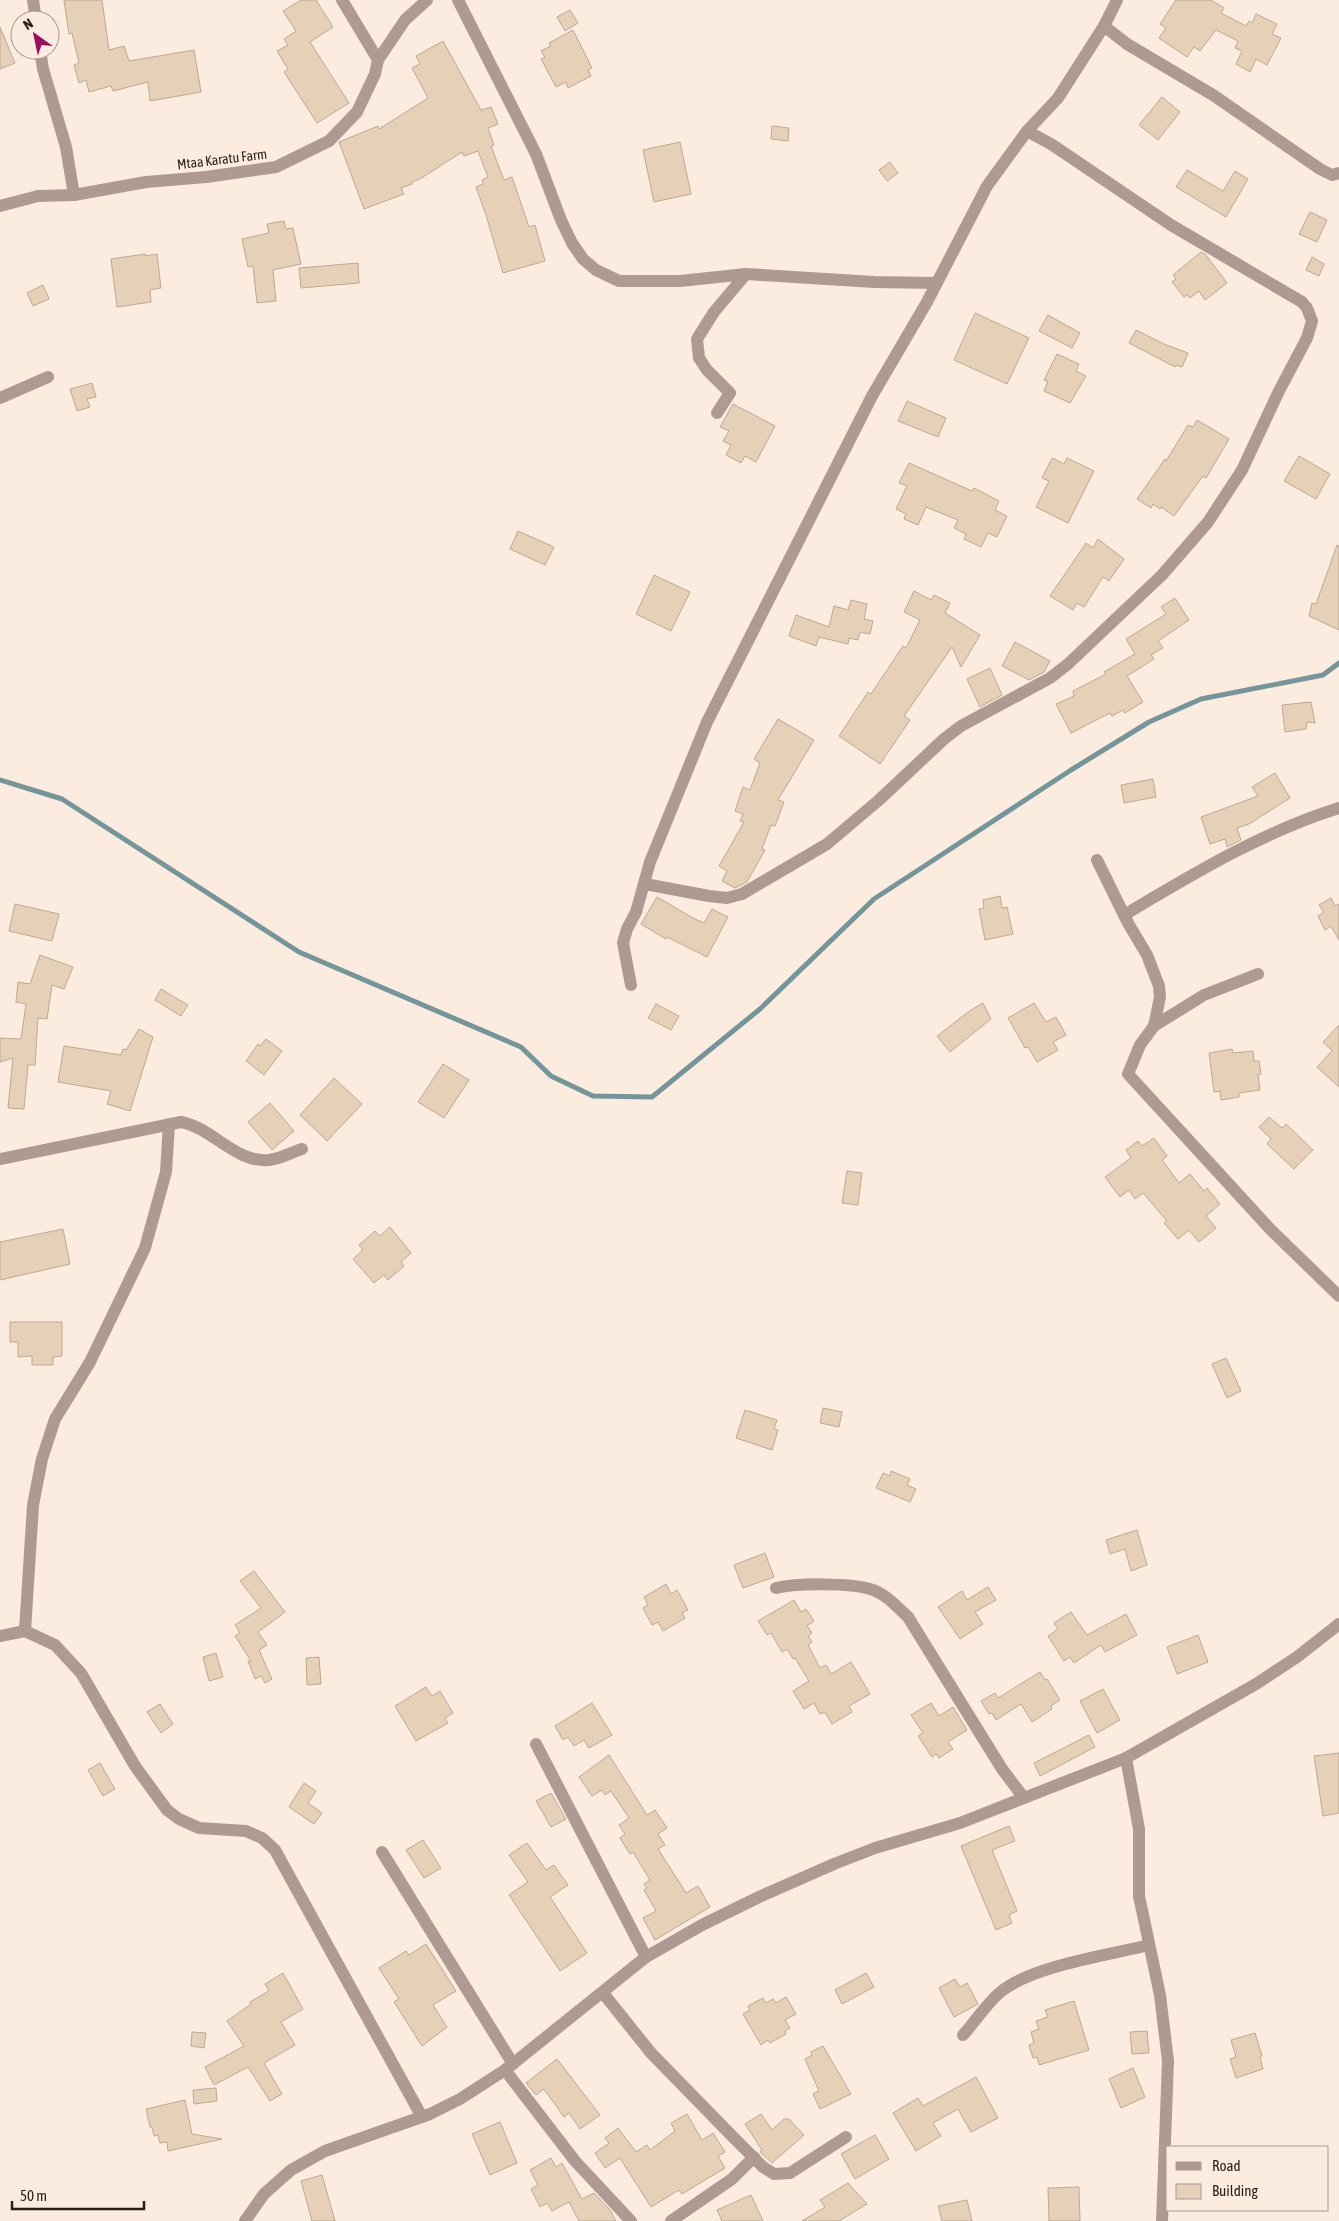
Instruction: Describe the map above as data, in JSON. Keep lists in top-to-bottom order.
{
  "streets": {
    "street": ["Mtaa Karatu Farm"]
  },
  "legend": ["Road", "Building"],
  "scale_bar": "50 m",
  "north": "top left"
}
